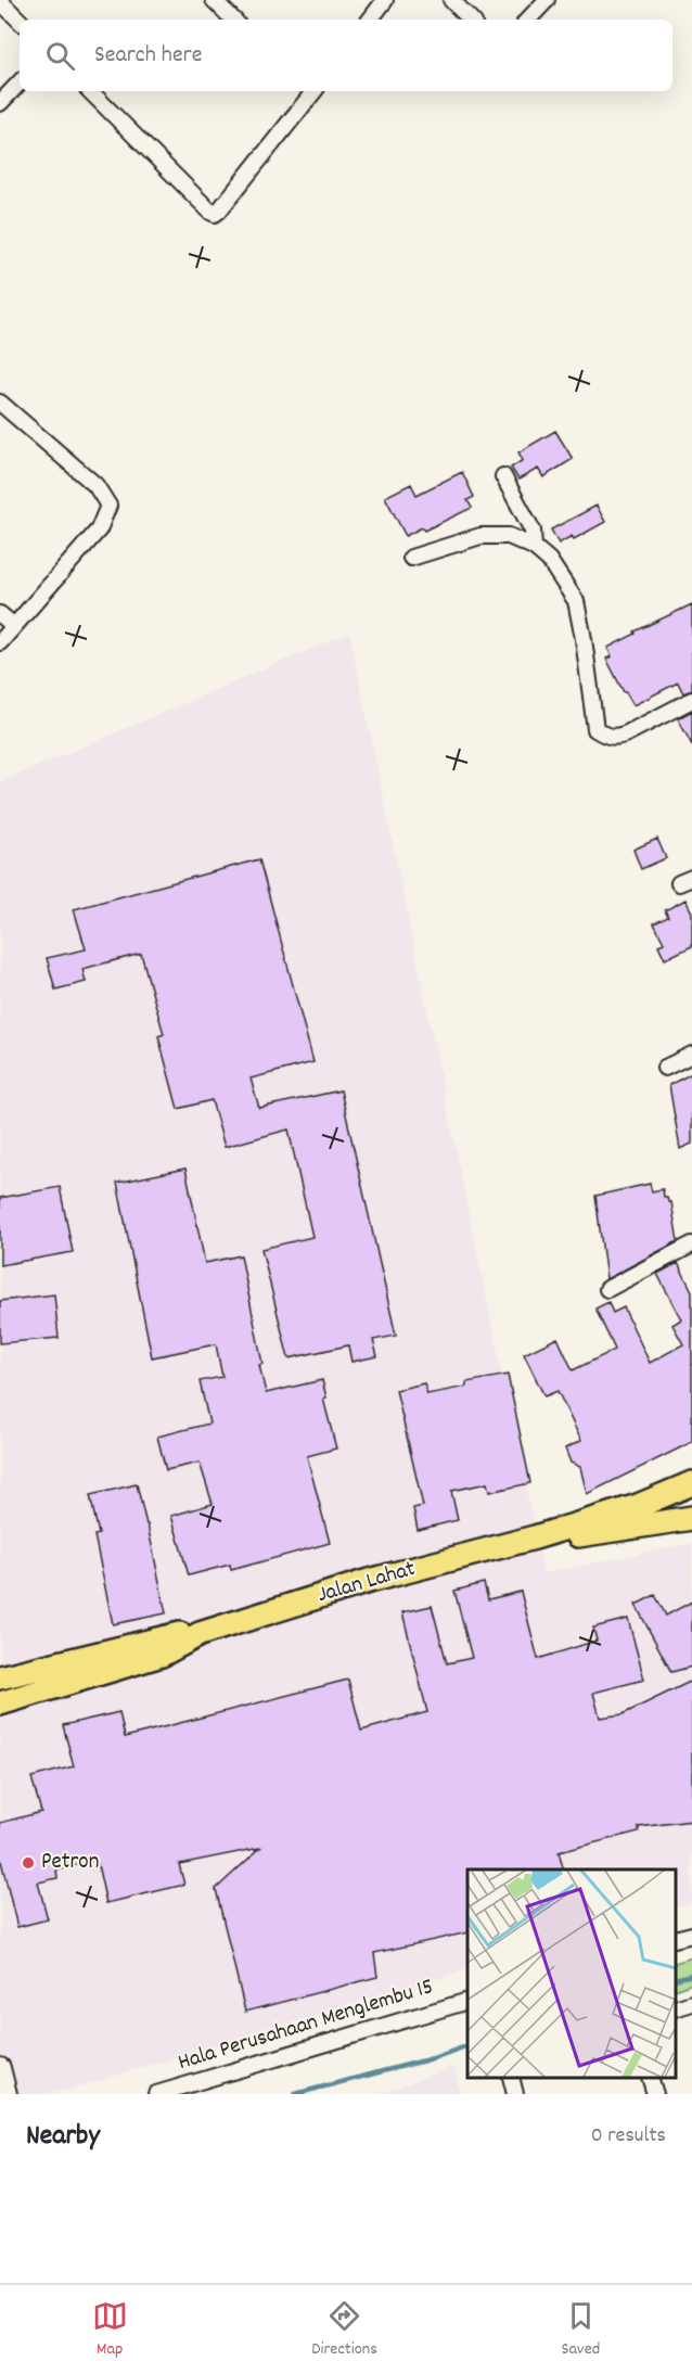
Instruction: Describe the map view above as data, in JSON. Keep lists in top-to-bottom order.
{
  "streets": {
    "main road": ["Jalan Lahat"],
    "street": ["Hala Perusahaan Menglembu 15"]
  },
  "places": ["Petron"],
  "page": {
    "search": "Search here",
    "heading": ["Nearby", "0 results"],
    "nav": ["Map", "Directions", "Saved"]
  }
}
